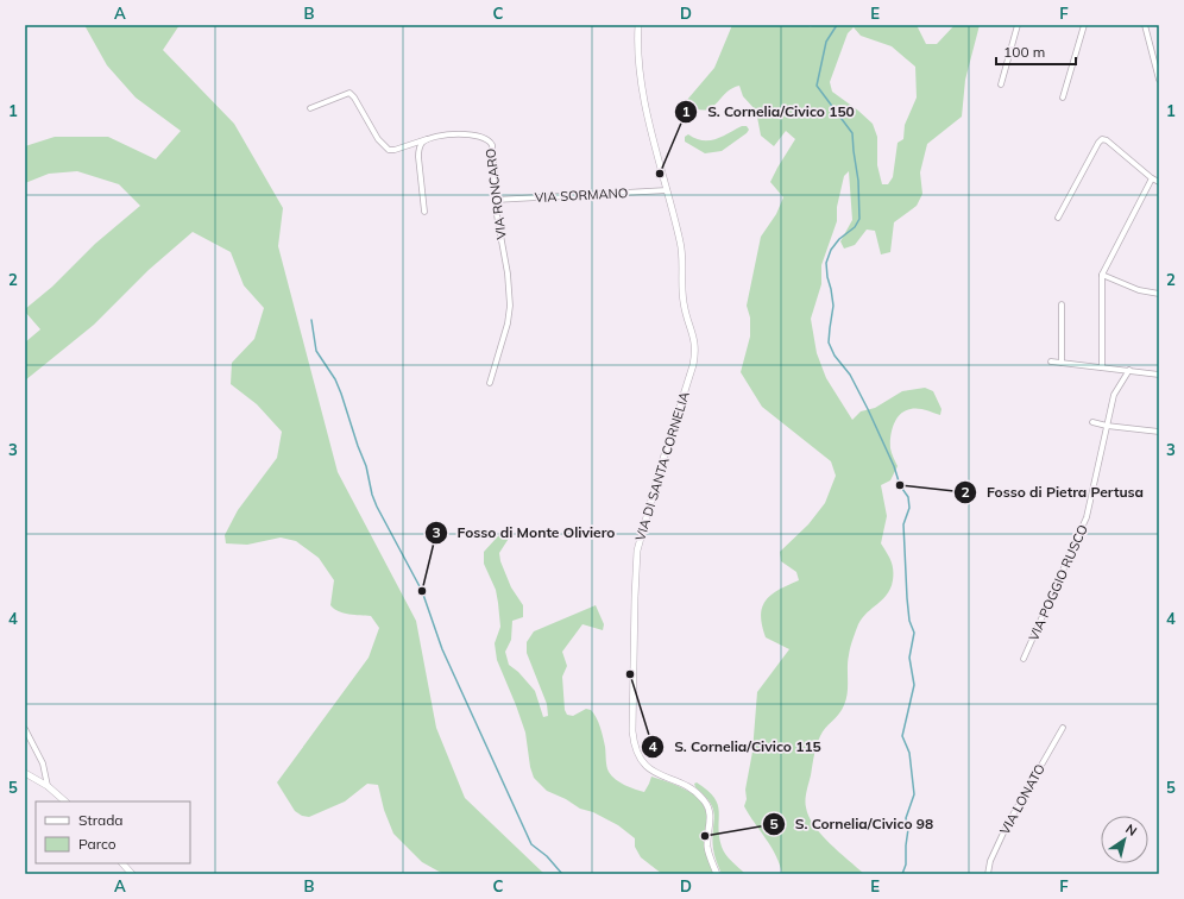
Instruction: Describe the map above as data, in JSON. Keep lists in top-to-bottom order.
{
  "streets": {
    "street": [
      "VIA RONCARO",
      "VIA SORMANO",
      "VIA DI SANTA CORNELIA",
      "VIA POGGIO RUSCO",
      "VIA LONATO"
    ]
  },
  "crossings": [
    ["VIA RONCARO", "VIA SORMANO"],
    ["VIA SORMANO", "VIA DI SANTA CORNELIA"]
  ],
  "places": [
    "S. Cornelia/Civico 150",
    "Fosso di Pietra Pertusa",
    "Fosso di Monte Oliviero",
    "S. Cornelia/Civico 115",
    "S. Cornelia/Civico 98"
  ],
  "legend": ["Strada", "Parco"],
  "scale_bar": "100 m",
  "north": "top right",
  "grid": {
    "columns": [
      "A",
      "B",
      "C",
      "D",
      "E",
      "F"
    ],
    "rows": [
      "1",
      "2",
      "3",
      "4",
      "5"
    ]
  }
}
